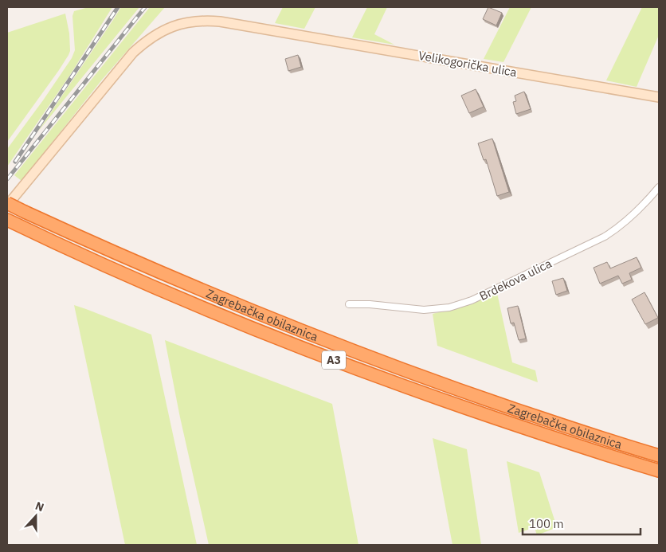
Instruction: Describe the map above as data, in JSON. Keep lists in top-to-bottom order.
{
  "streets": {
    "highway": ["Zagrebačka obilaznica", "A3"],
    "street": ["Velikogorička ulica", "Brdekova ulica"]
  },
  "crossings": [
    ["Velikogorička ulica", "Zagrebačka obilaznica"]
  ],
  "scale_bar": "100 m",
  "north": "top"
}
